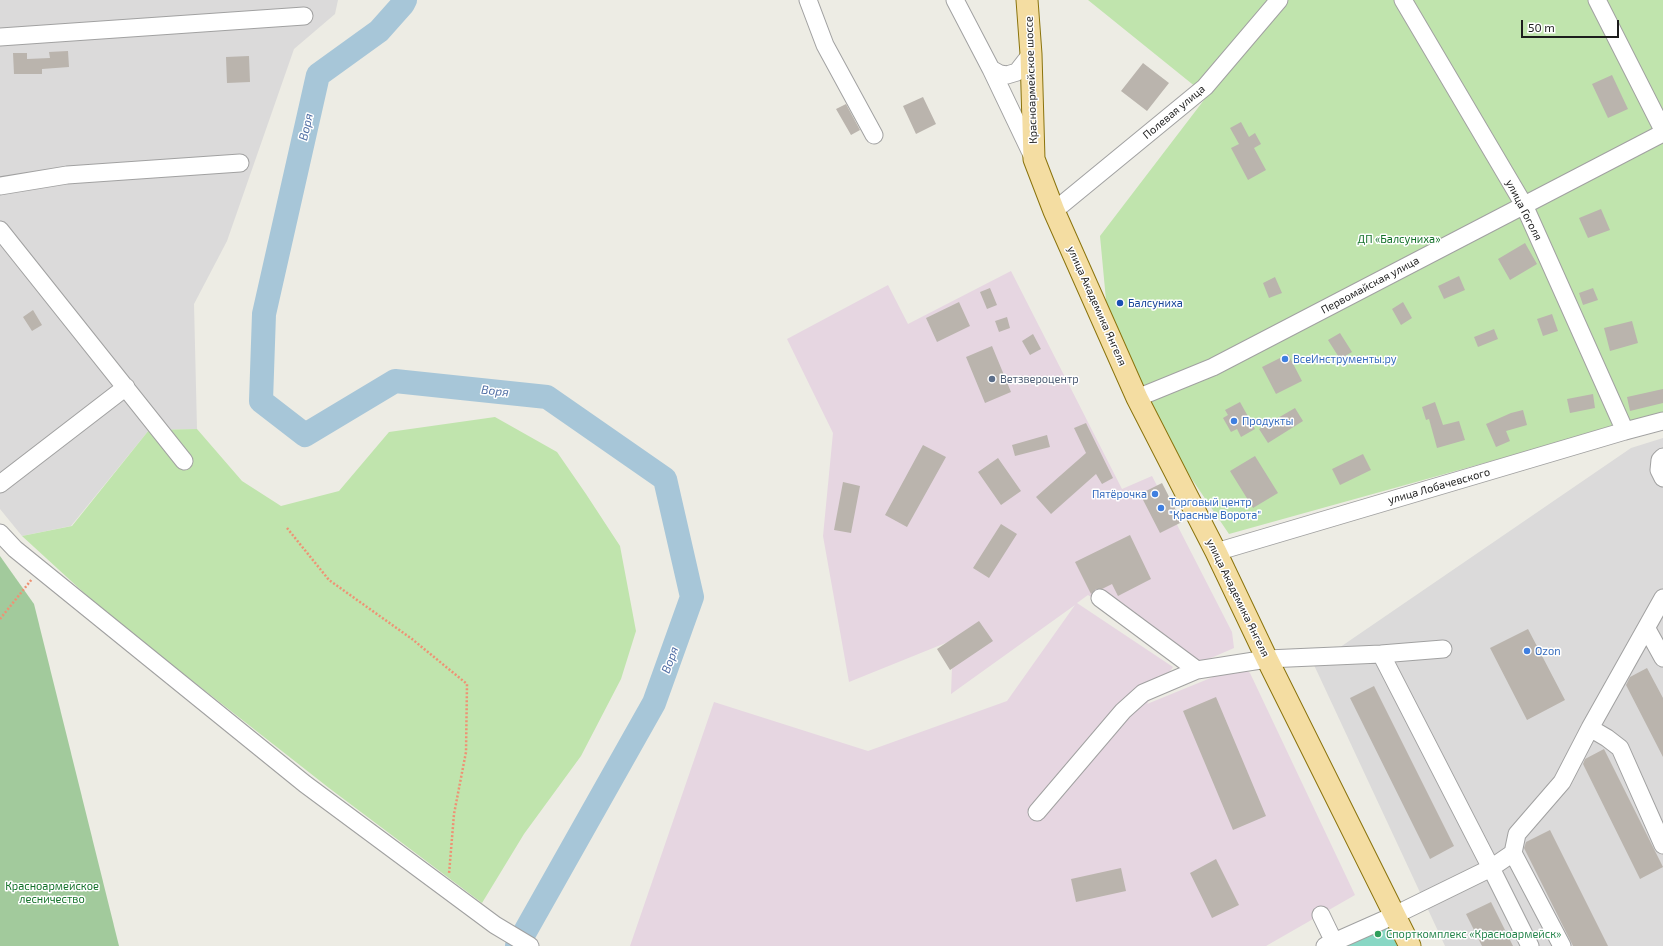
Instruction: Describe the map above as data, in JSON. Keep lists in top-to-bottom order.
{
  "streets": {
    "main road": ["Красноармейское шоссе", "улица Академика Янгеля"],
    "street": [
      "Полевая улица",
      "улица Гоголя",
      "Первомайская улица",
      "улица Лобачевского"
    ]
  },
  "crossings": [
    ["Красноармейское шоссе", "улица Академика Янгеля"],
    ["Полевая улица", "улица Академика Янгеля"],
    ["улица Гоголя", "Первомайская улица"],
    ["улица Гоголя", "улица Лобачевского"],
    ["Первомайская улица", "улица Академика Янгеля"],
    ["улица Академика Янгеля", "улица Лобачевского"]
  ],
  "water": ["Воря"],
  "parks": ["ДП «Балсуниха»", "Красноармейское лесничество"],
  "places": [
    "Балсуниха",
    "ВсеИнструменты.ру",
    "Ветзвероцентр",
    "Продукты",
    "Пятёрочка",
    "Торговый центр \"Красные Ворота\"",
    "Ozon",
    "Спорткомплекс «Красноармейск»"
  ],
  "scale_bar": "50 m"
}
